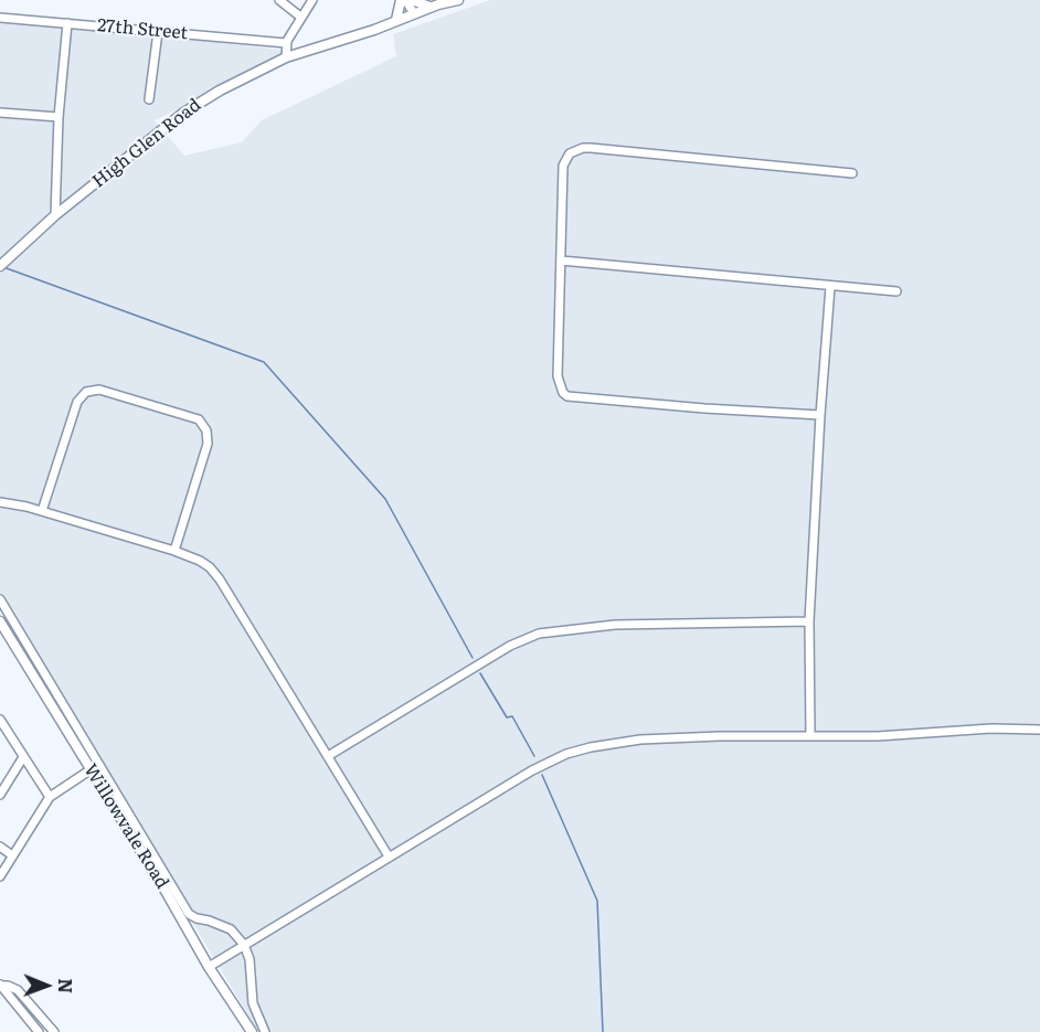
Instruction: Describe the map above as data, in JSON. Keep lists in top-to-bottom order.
{
  "streets": {
    "main road": ["High Glen Road", "Willowvale Road"],
    "street": ["27th Street"]
  },
  "north": "right"
}
